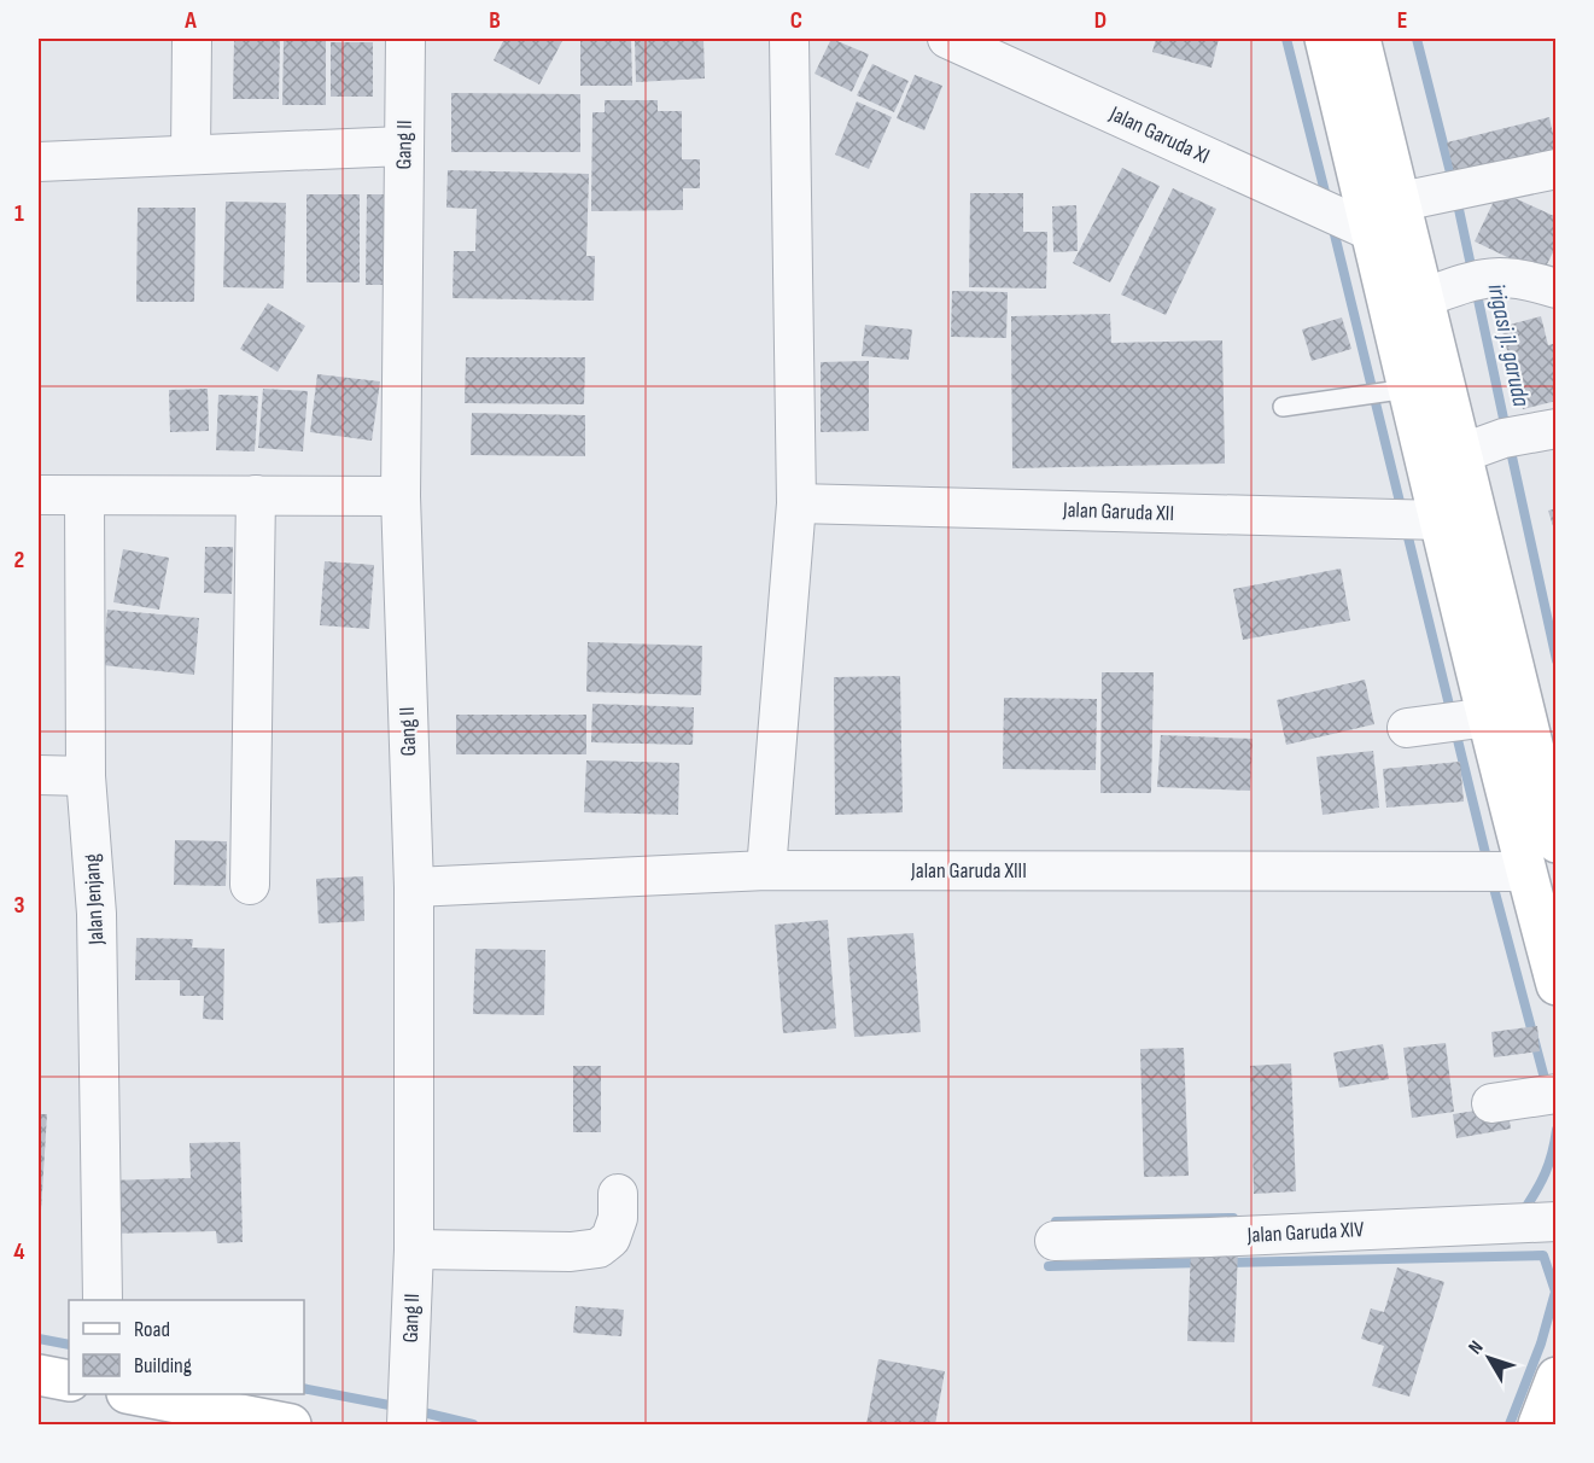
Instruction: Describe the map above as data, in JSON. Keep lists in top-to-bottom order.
{
  "streets": {
    "street": [
      "Jalan Garuda XI",
      "Gang II",
      "Jalan Garuda XII",
      "Jalan Garuda XIII",
      "Jalan Jenjang",
      "Jalan Garuda XIV"
    ]
  },
  "crossings": [
    ["Gang II", "Jalan Garuda XIII"]
  ],
  "water": ["irigasi jl. garuda"],
  "legend": ["Road", "Building"],
  "north": "top left",
  "grid": {
    "columns": [
      "A",
      "B",
      "C",
      "D",
      "E"
    ],
    "rows": [
      "1",
      "2",
      "3",
      "4"
    ]
  }
}
